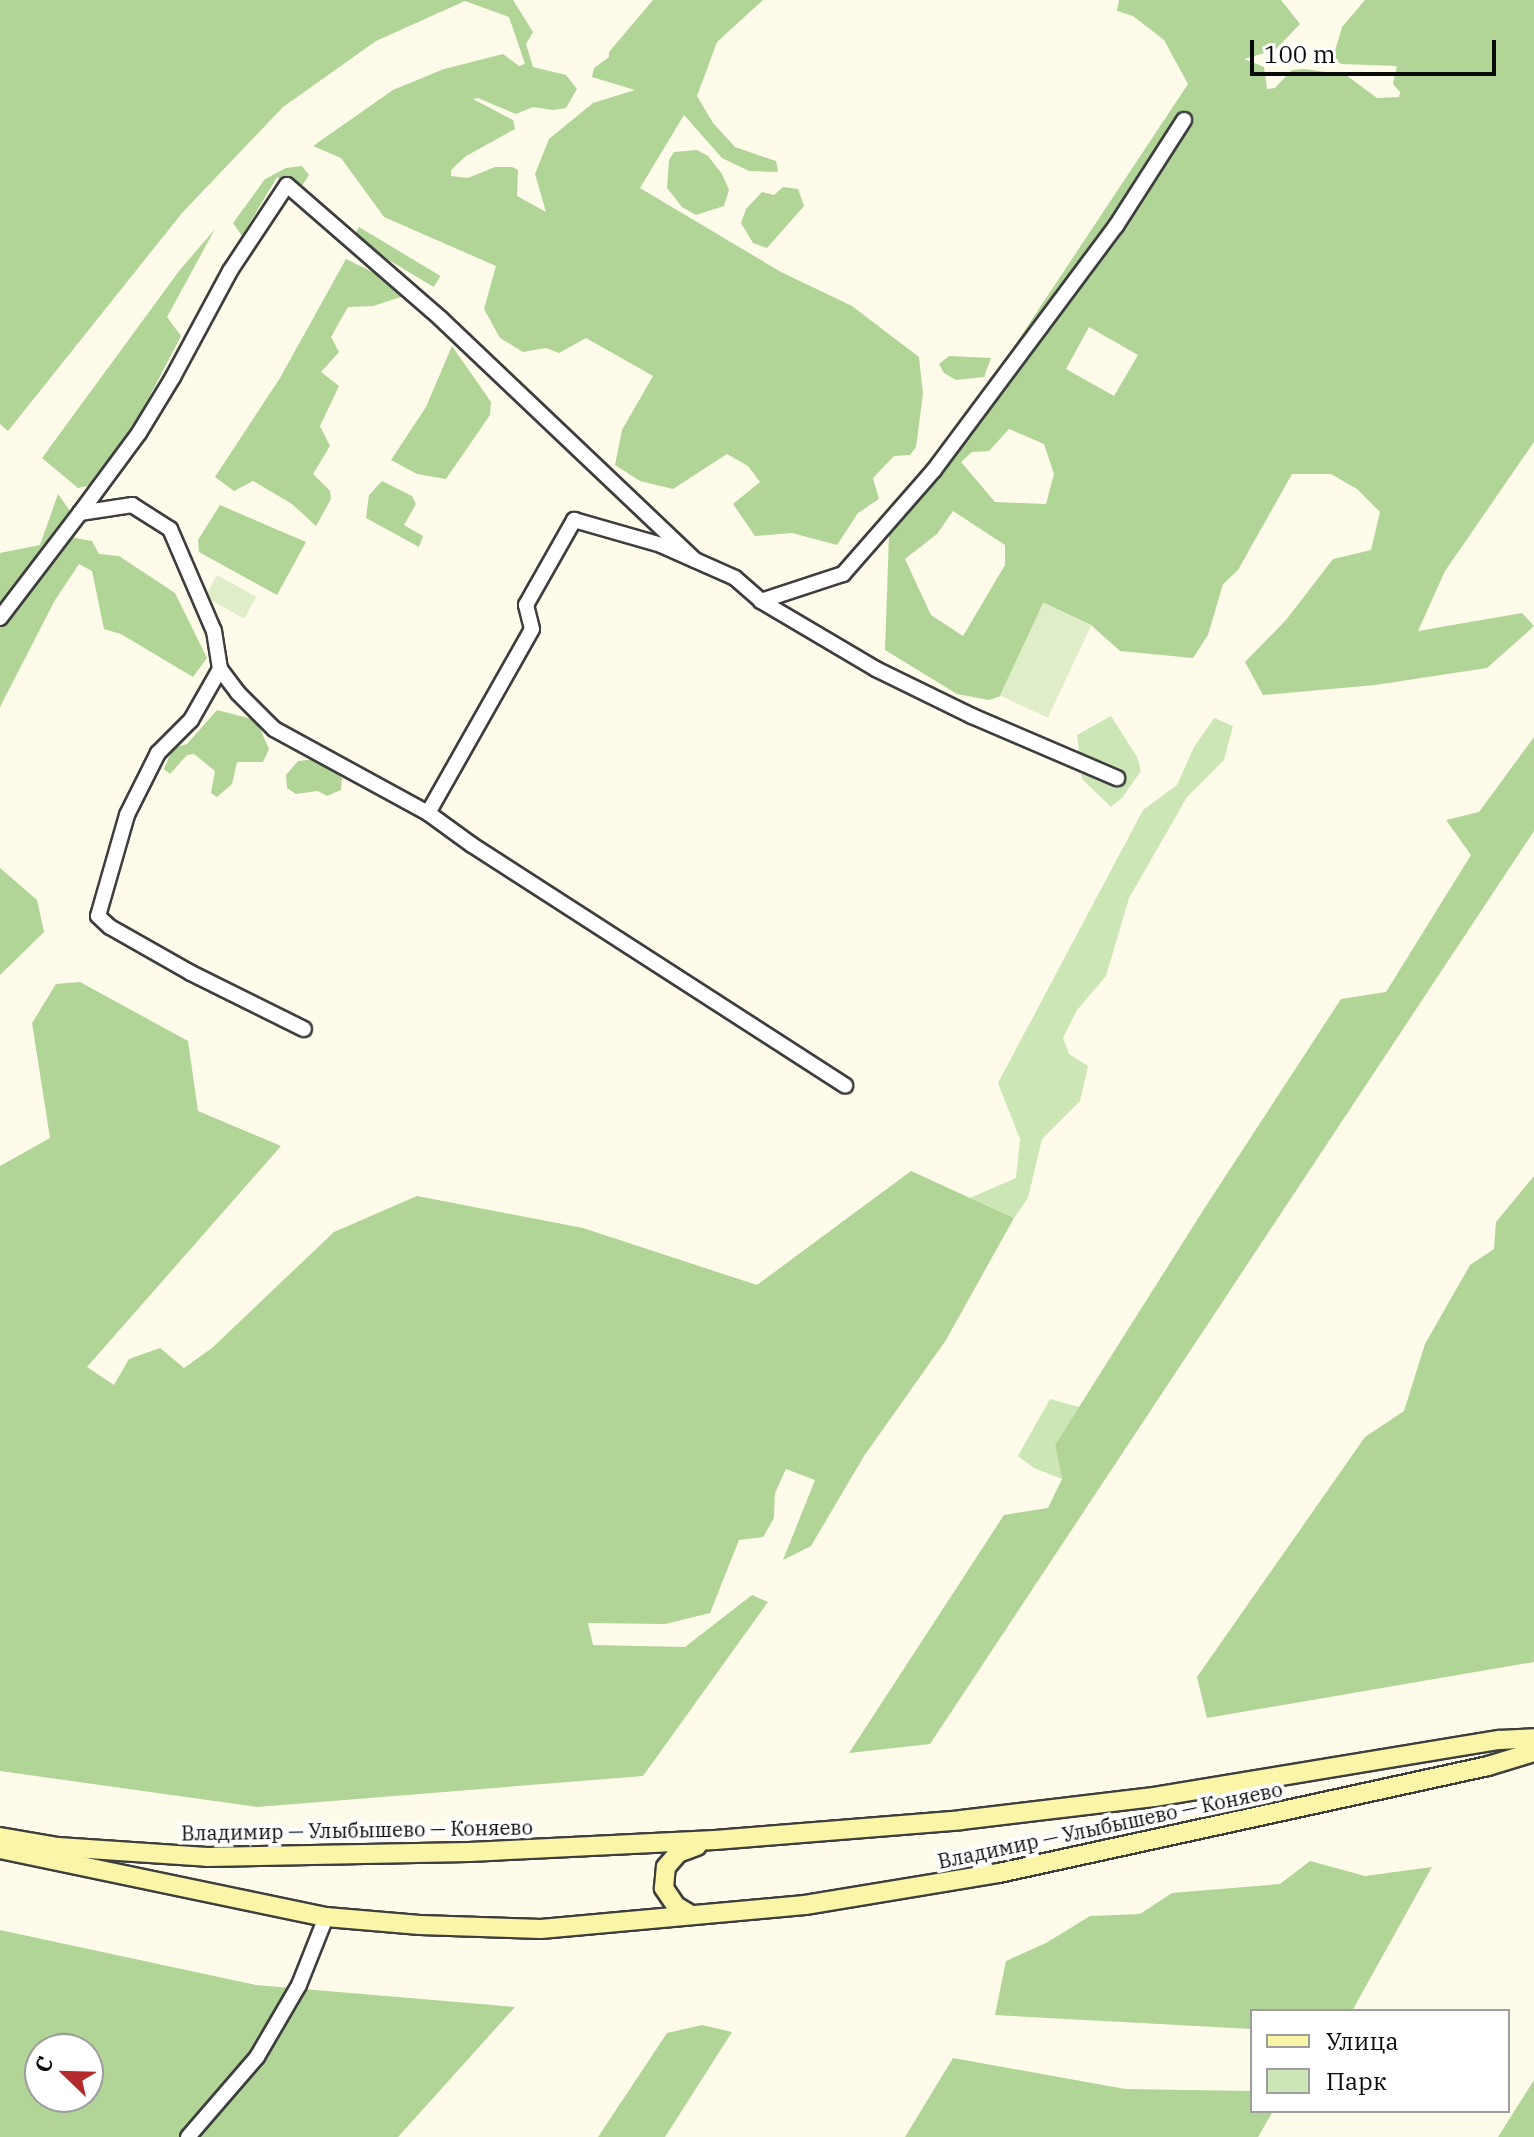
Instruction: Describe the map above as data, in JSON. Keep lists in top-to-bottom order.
{
  "streets": {
    "main road": ["Владимир — Улыбышево — Коняево"]
  },
  "legend": ["Улица", "Парк"],
  "scale_bar": "100 m",
  "north": "top left"
}
